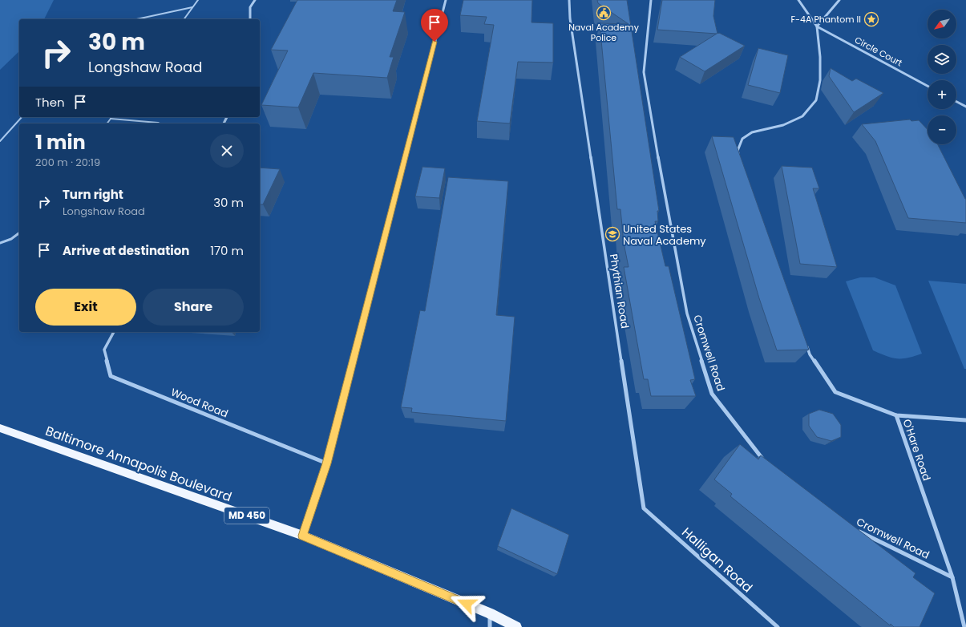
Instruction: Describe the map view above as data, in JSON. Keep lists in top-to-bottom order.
{
  "streets": {
    "main road": ["Baltimore Annapolis Boulevard", "MD 450"],
    "street": [
      "Circle Court",
      "Phythian Road",
      "Cromwell Road",
      "Wood Road",
      "O'Hare Road",
      "Halligan Road"
    ]
  },
  "crossings": [
    ["Phythian Road", "Halligan Road"],
    ["Cromwell Road", "O'Hare Road"]
  ],
  "places": {
    "public building": ["Naval Academy Police"],
    "place": ["F-4A Phantom II"],
    "school or university": ["United States Naval Academy"]
  },
  "north": "bottom left",
  "page": {
    "map_buttons": ["+", "−"],
    "turn": ["30 m", "Longshaw Road"],
    "then": "Then",
    "heading": ["1 min", "200 m · 20:19"],
    "list": [
      {
        "name": "Turn right",
        "note": "Longshaw Road",
        "value": "30 m"
      },
      {
        "name": "Arrive at destination",
        "value": "170 m"
      }
    ],
    "buttons": ["Exit", "Share"]
  }
}
